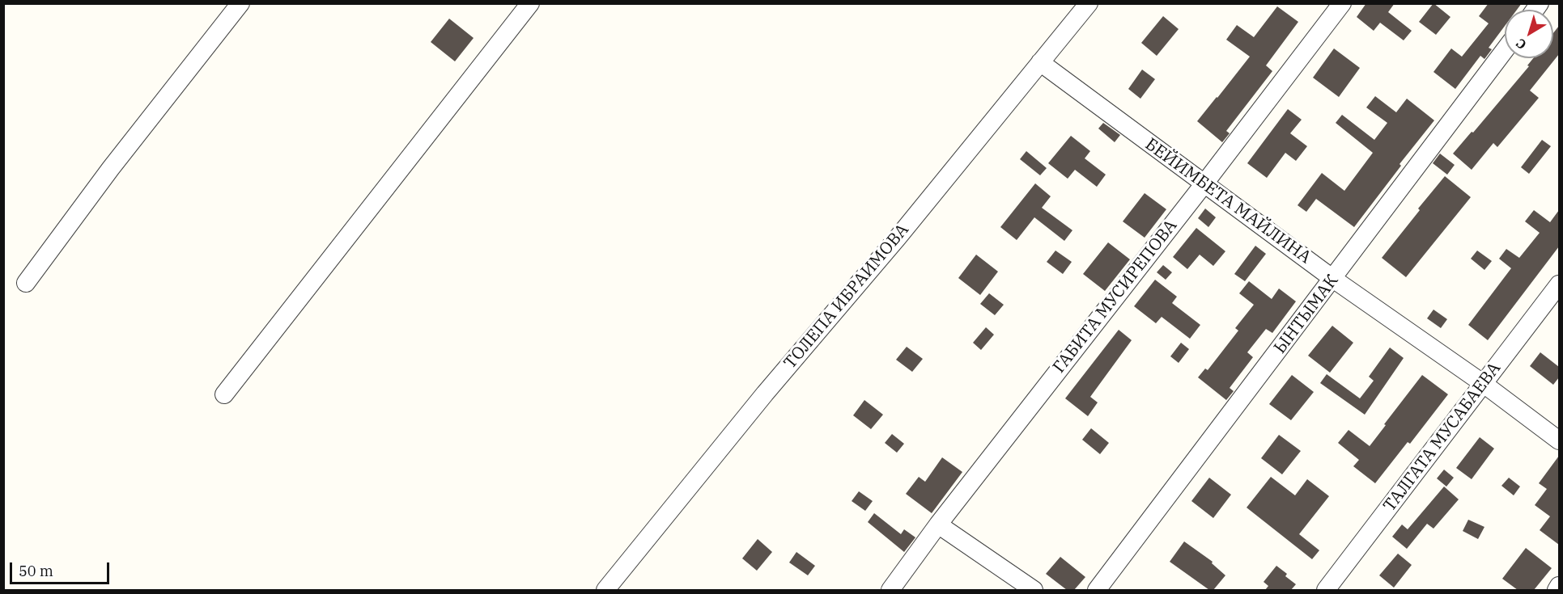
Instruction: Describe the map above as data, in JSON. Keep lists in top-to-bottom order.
{
  "streets": {
    "street": [
      "БЕЙИМБЕТА МАЙЛИНА",
      "ТОЛЕПА ИБРАИМОВА",
      "ГАБИТА МУСИРЕПОВА",
      "ЫНТЫМАК",
      "ТАЛГАТА МУСАБАЕВА"
    ]
  },
  "crossings": [
    ["БЕЙИМБЕТА МАЙЛИНА", "ТОЛЕПА ИБРАИМОВА"],
    ["БЕЙИМБЕТА МАЙЛИНА", "ГАБИТА МУСИРЕПОВА"],
    ["БЕЙИМБЕТА МАЙЛИНА", "ЫНТЫМАК"],
    ["БЕЙИМБЕТА МАЙЛИНА", "ТАЛГАТА МУСАБАЕВА"]
  ],
  "scale_bar": "50 m",
  "north": "bottom left"
}
